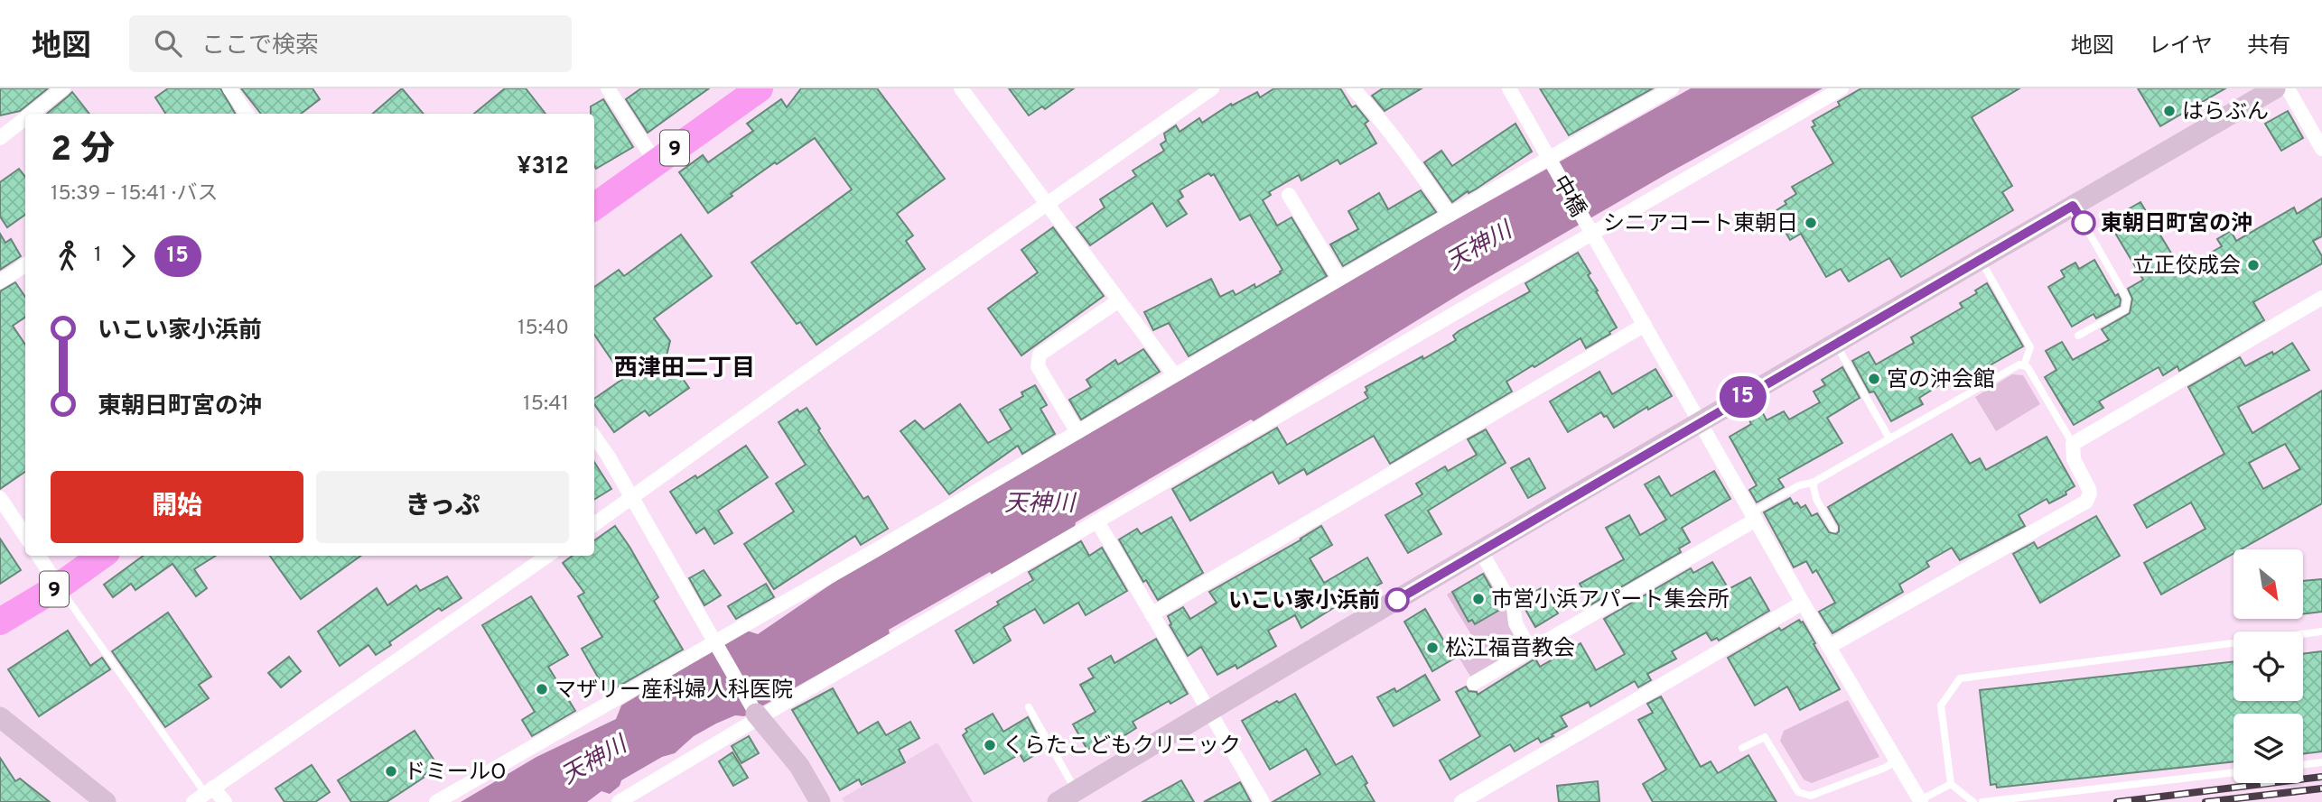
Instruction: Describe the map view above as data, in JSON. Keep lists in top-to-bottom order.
{
  "streets": {
    "highway": ["9"],
    "street": ["中橋"]
  },
  "districts": ["西津田二丁目"],
  "water": ["天神川"],
  "places": [
    "はらぶん",
    "シニアコート東朝日",
    "東朝日町宮の沖",
    "立正佼成会",
    "宮の沖会館",
    "市営小浜アパート集会所",
    "いこい家小浜前",
    "松江福音教会",
    "マザリー産科婦人科医院",
    "くらたこどもクリニック",
    "ドミールO"
  ],
  "lines": ["bus line 15"],
  "north": "bottom right",
  "page": {
    "header": "地図",
    "search": "ここで検索",
    "nav": ["地図", "レイヤ", "共有"],
    "on_map": "15",
    "heading": ["2 分", "15:39 – 15:41 · バス", "¥312"],
    "legs": ["1", "15"],
    "list": [
      {
        "name": "いこい家小浜前",
        "value": "15:40"
      },
      {
        "name": "東朝日町宮の沖",
        "value": "15:41"
      }
    ],
    "buttons": ["開始", "きっぷ"]
  }
}
